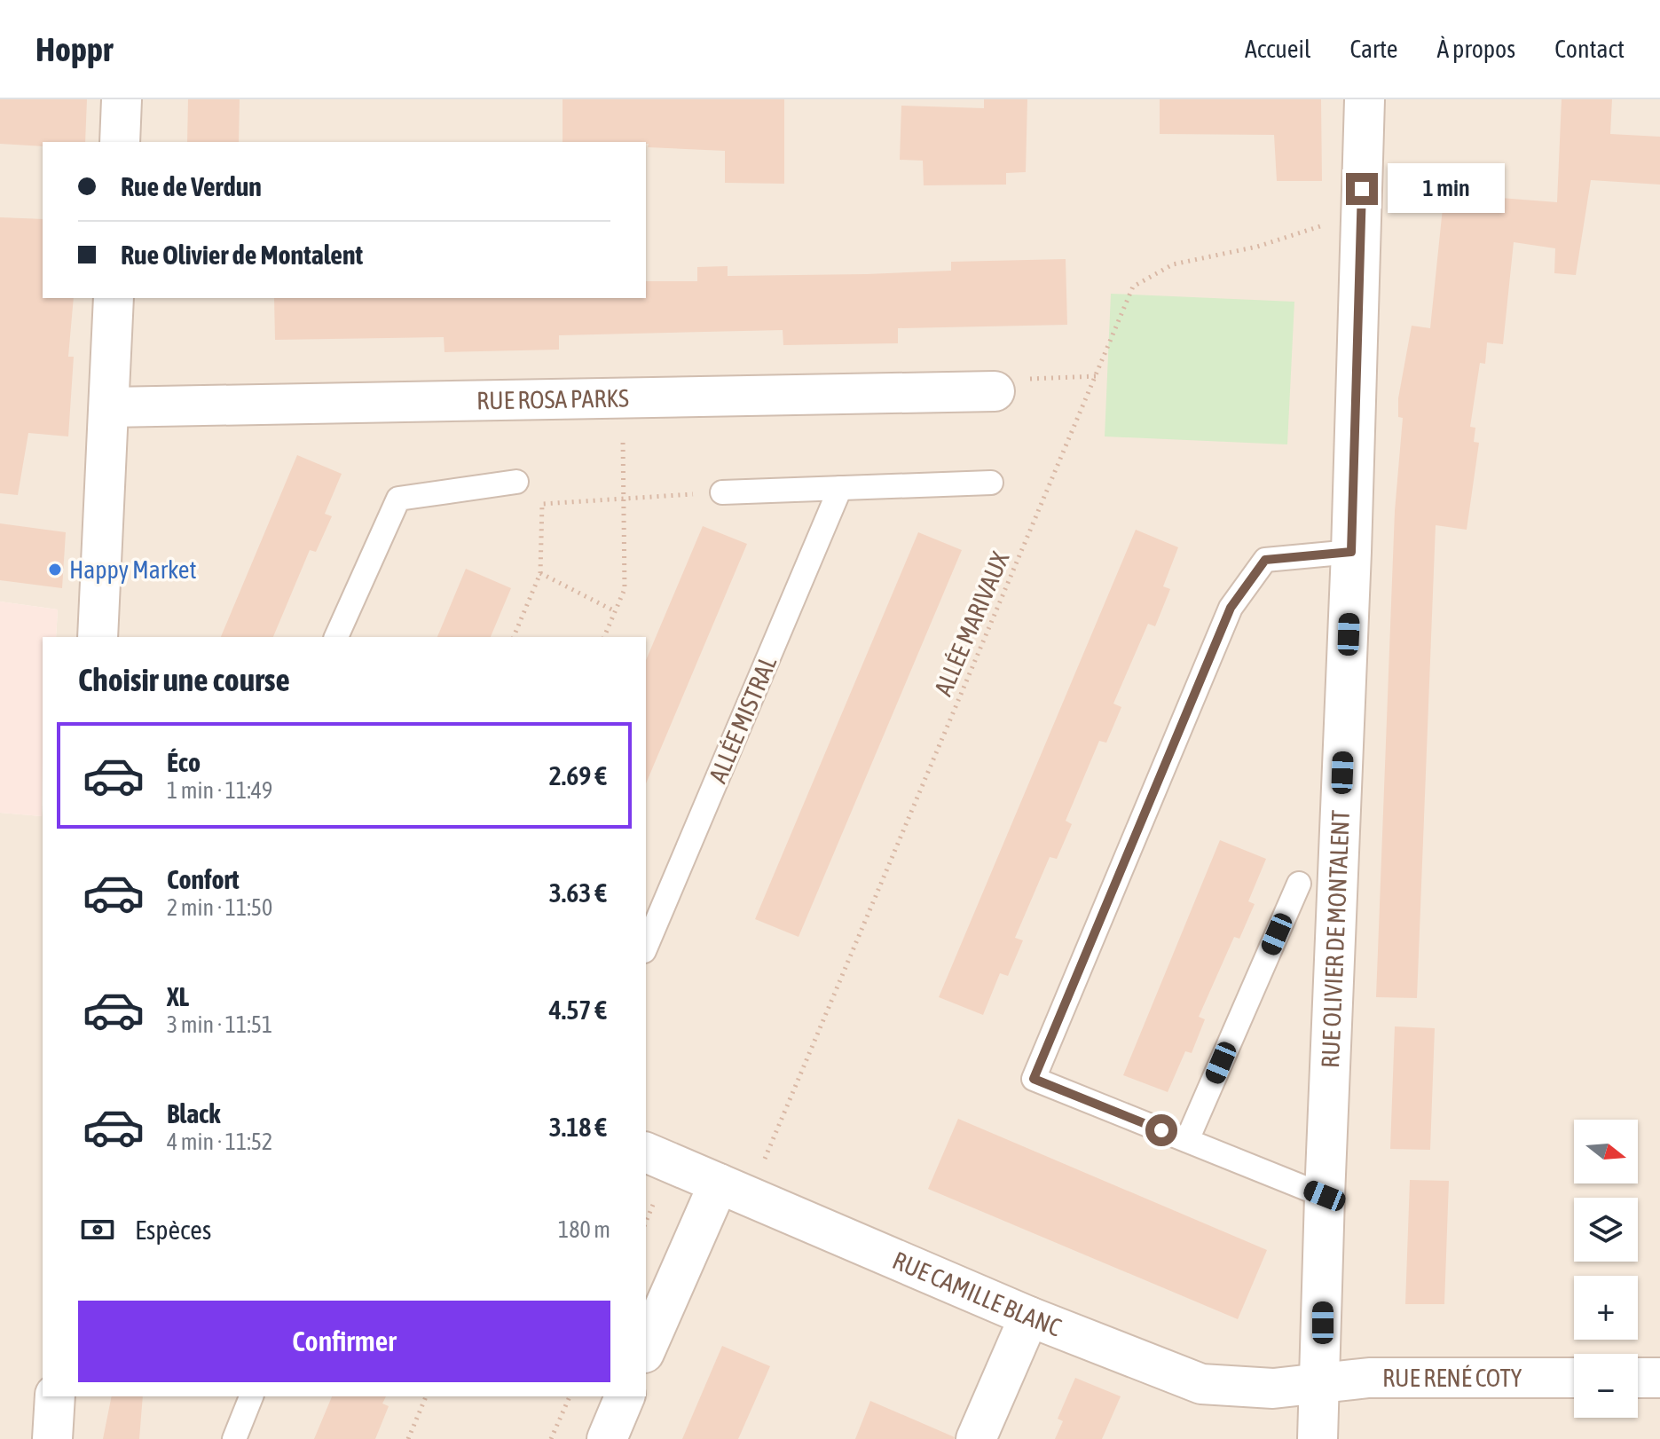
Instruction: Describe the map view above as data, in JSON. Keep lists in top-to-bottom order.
{
  "streets": {
    "street": [
      "RUE ROSA PARKS",
      "RUE OLIVIER DE MONTALENT",
      "RUE CAMILLE BLANC",
      "RUE RENÉ COTY"
    ],
    "lane": ["ALLÉE MISTRAL"],
    "path": ["ALLÉE MARIVAUX"]
  },
  "crossings": [
    ["ALLÉE MARIVAUX", "RUE OLIVIER DE MONTALENT"],
    ["ALLÉE MARIVAUX", "RUE CAMILLE BLANC"],
    ["RUE OLIVIER DE MONTALENT", "RUE CAMILLE BLANC"],
    ["RUE OLIVIER DE MONTALENT", "RUE RENÉ COTY"],
    ["RUE CAMILLE BLANC", "RUE RENÉ COTY"]
  ],
  "places": ["Happy Market"],
  "north": "right",
  "page": {
    "header": "Hoppr",
    "nav": [
      "Accueil",
      "Carte",
      "À propos",
      "Contact"
    ],
    "banner": ["Rue de Verdun", "Rue Olivier de Montalent"],
    "bubble": "1 min",
    "heading": "Choisir une course",
    "list": [
      {
        "name": "Éco",
        "note": "1 min · 11:49",
        "value": "2.69 €"
      },
      {
        "name": "Confort",
        "note": "2 min · 11:50",
        "value": "3.63 €"
      },
      {
        "name": "XL",
        "note": "3 min · 11:51",
        "value": "4.57 €"
      },
      {
        "name": "Black",
        "note": "4 min · 11:52",
        "value": "3.18 €"
      }
    ],
    "map_buttons": ["+", "−"],
    "pay": ["Espèces", "180 m"],
    "buttons": "Confirmer"
  }
}
